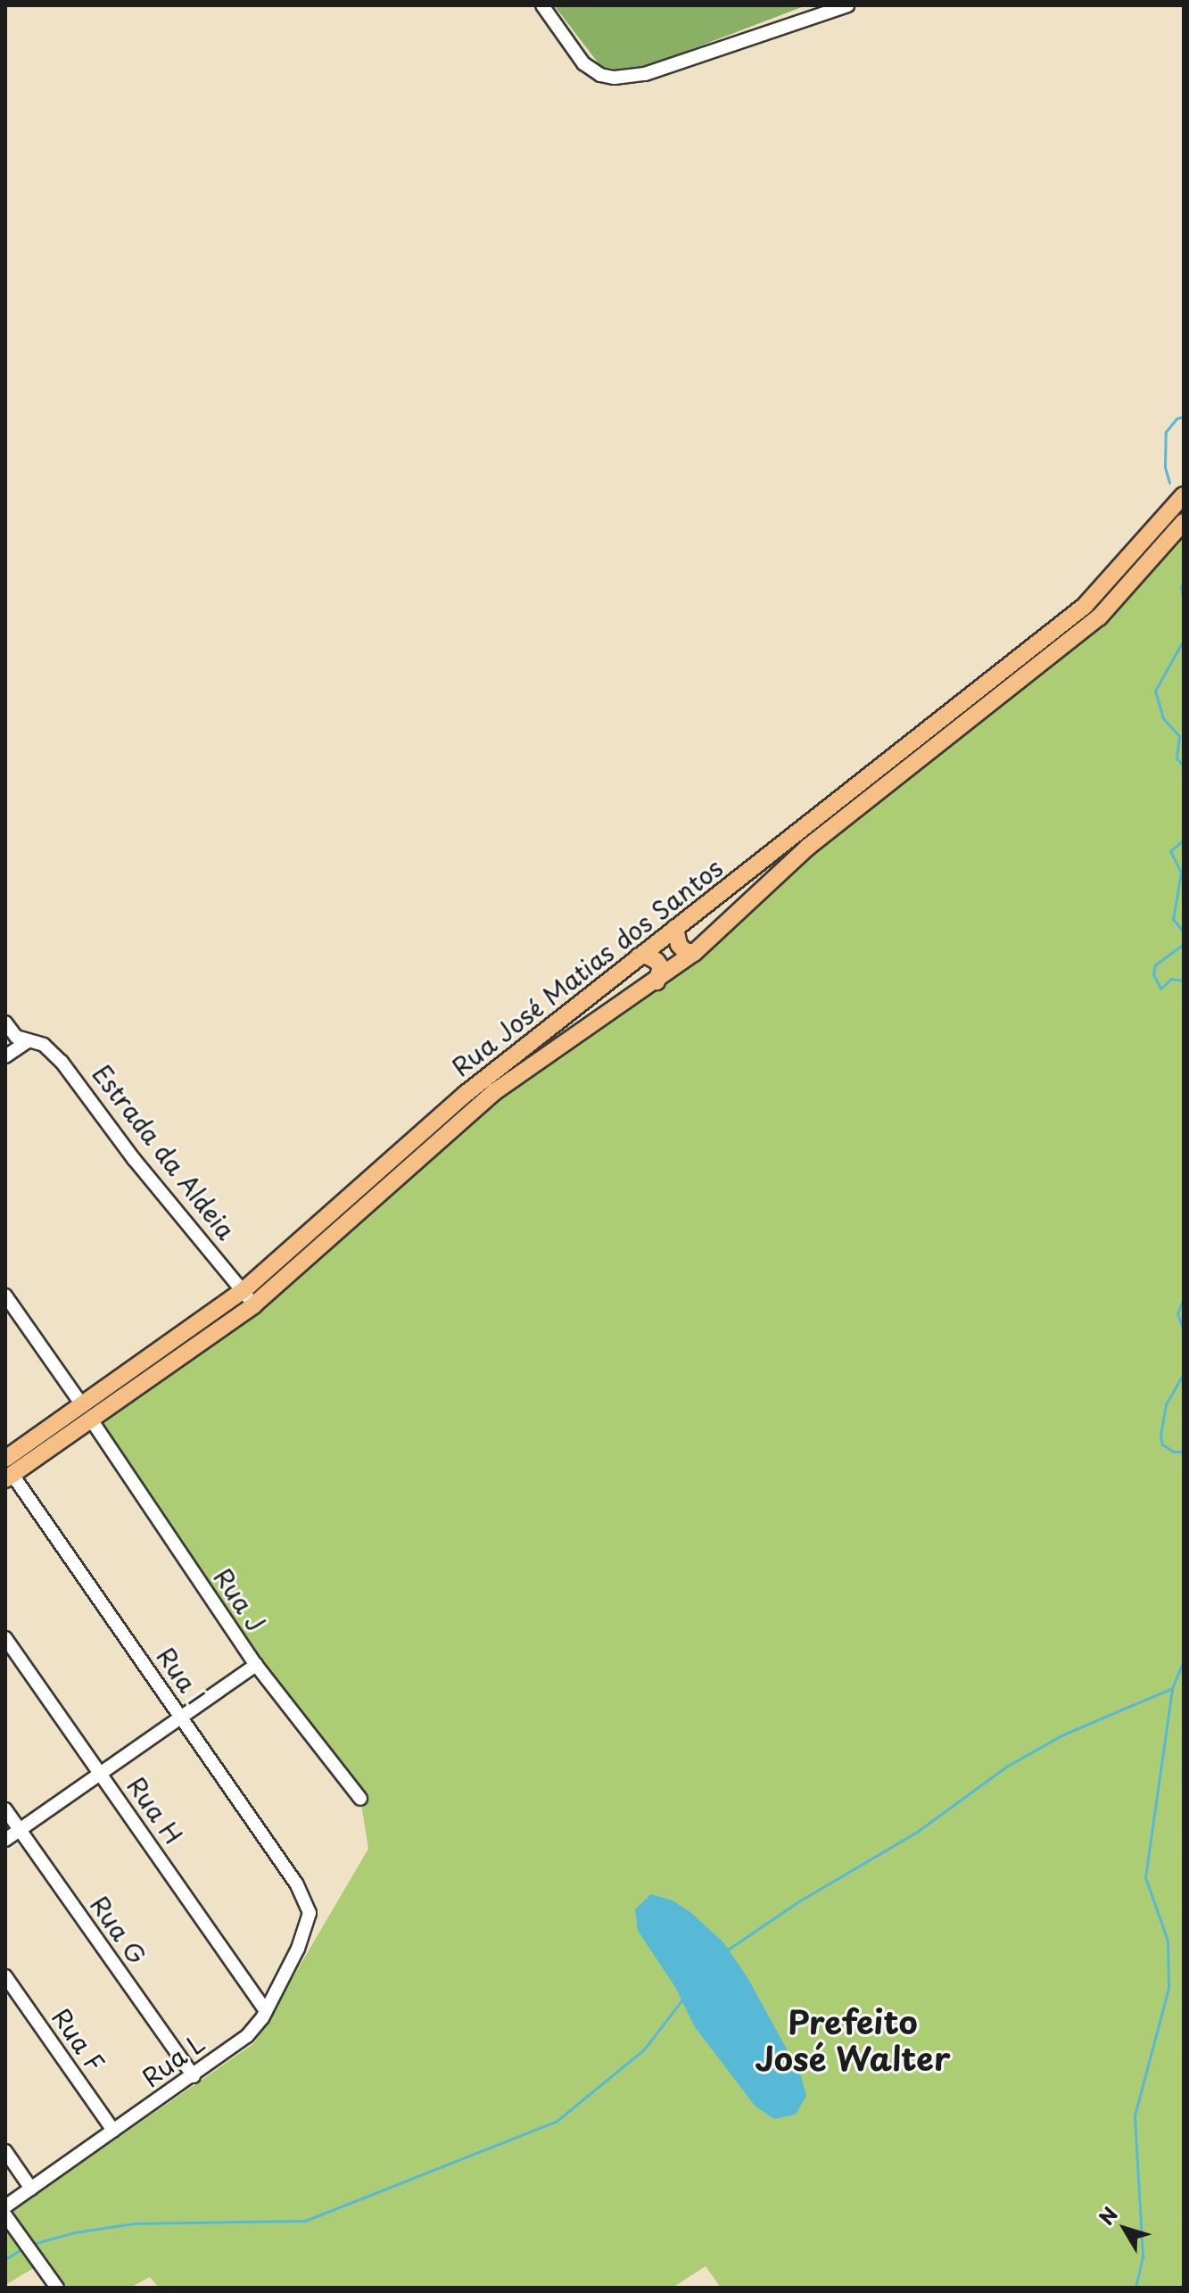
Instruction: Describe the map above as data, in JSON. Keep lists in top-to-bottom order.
{
  "streets": {
    "main road": ["Rua José Matias dos Santos"],
    "street": [
      "Estrada da Aldeia",
      "Rua J",
      "Rua I",
      "Rua H",
      "Rua G",
      "Rua F",
      "Rua L"
    ]
  },
  "crossings": [
    ["Rua José Matias dos Santos", "Estrada da Aldeia"],
    ["Rua José Matias dos Santos", "Rua J"],
    ["Rua José Matias dos Santos", "Rua I"],
    ["Rua I", "Rua L"],
    ["Rua H", "Rua L"],
    ["Rua G", "Rua L"],
    ["Rua F", "Rua L"]
  ],
  "districts": ["Prefeito José Walter"],
  "north": "top left"
}
